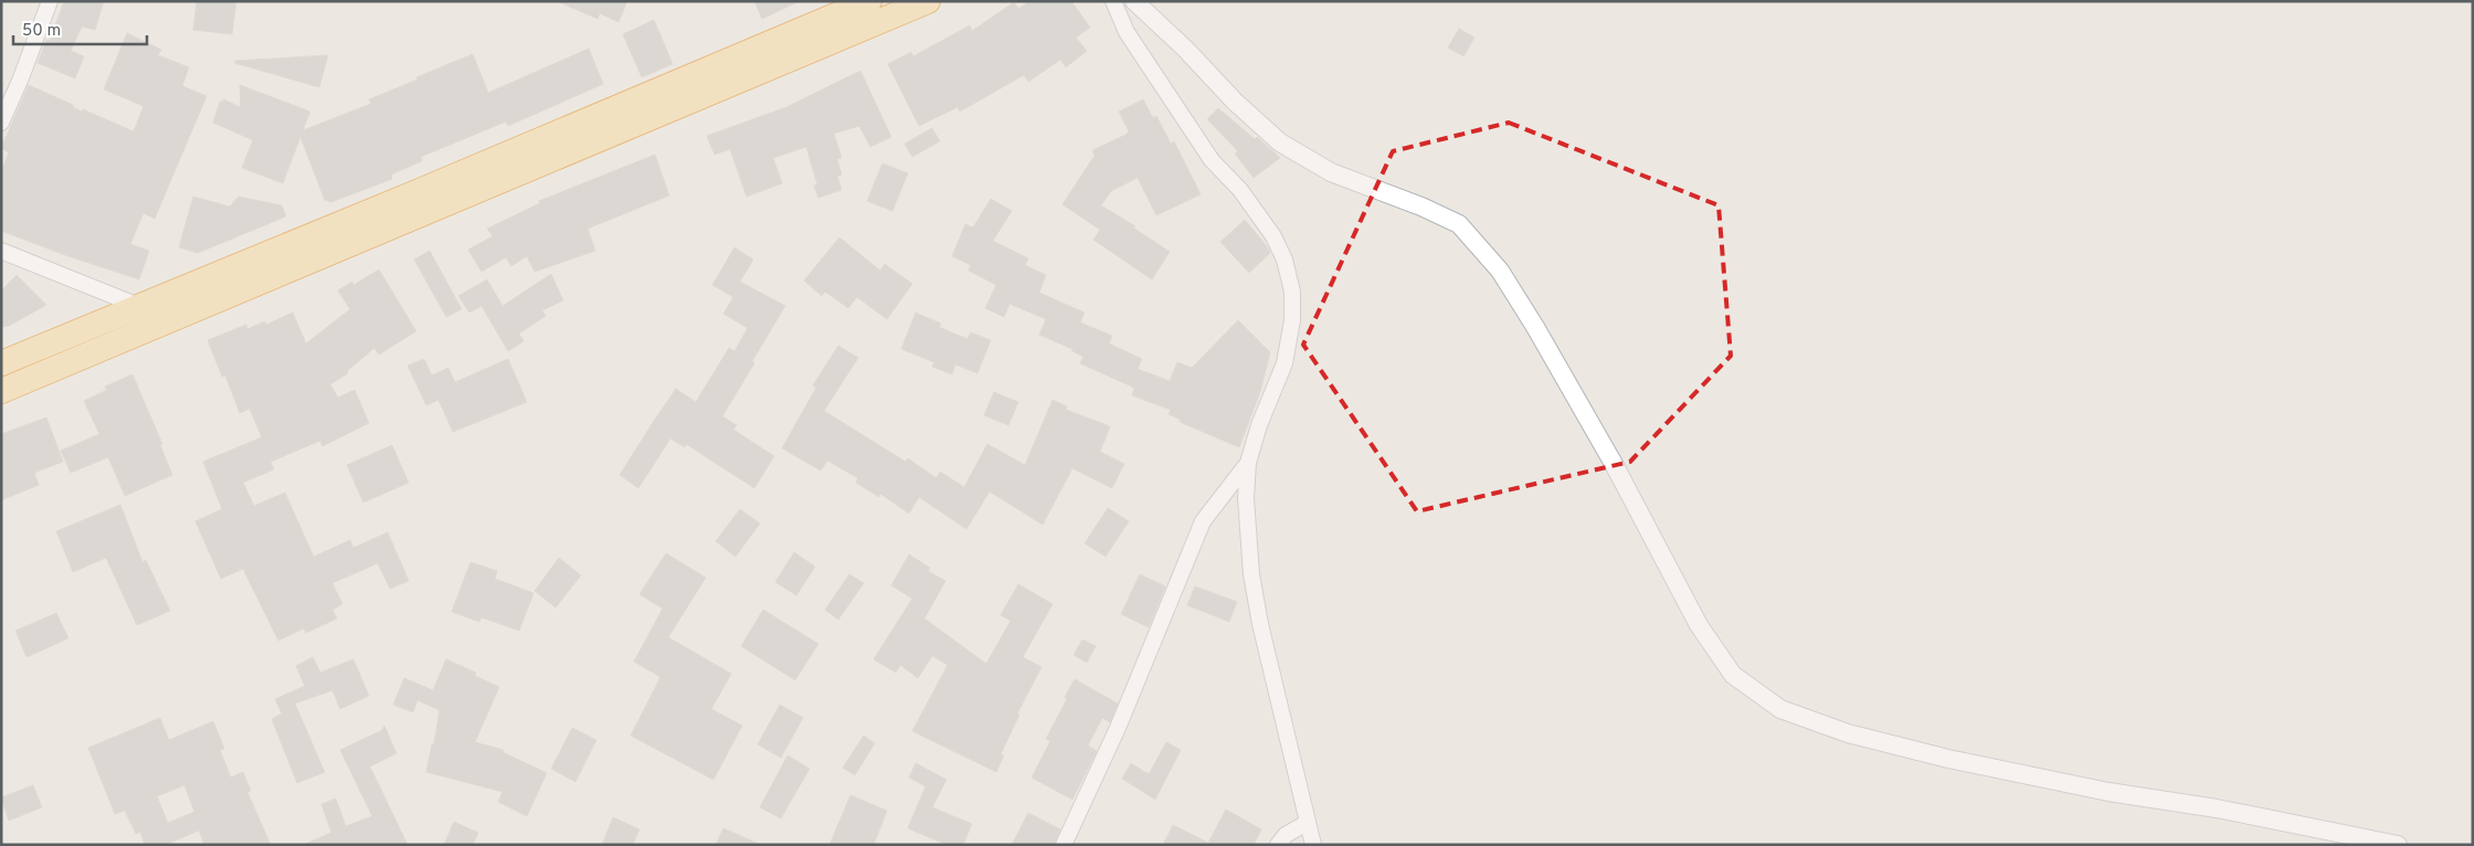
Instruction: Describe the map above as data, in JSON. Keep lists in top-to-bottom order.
{
  "scale_bar": "50 m"
}
